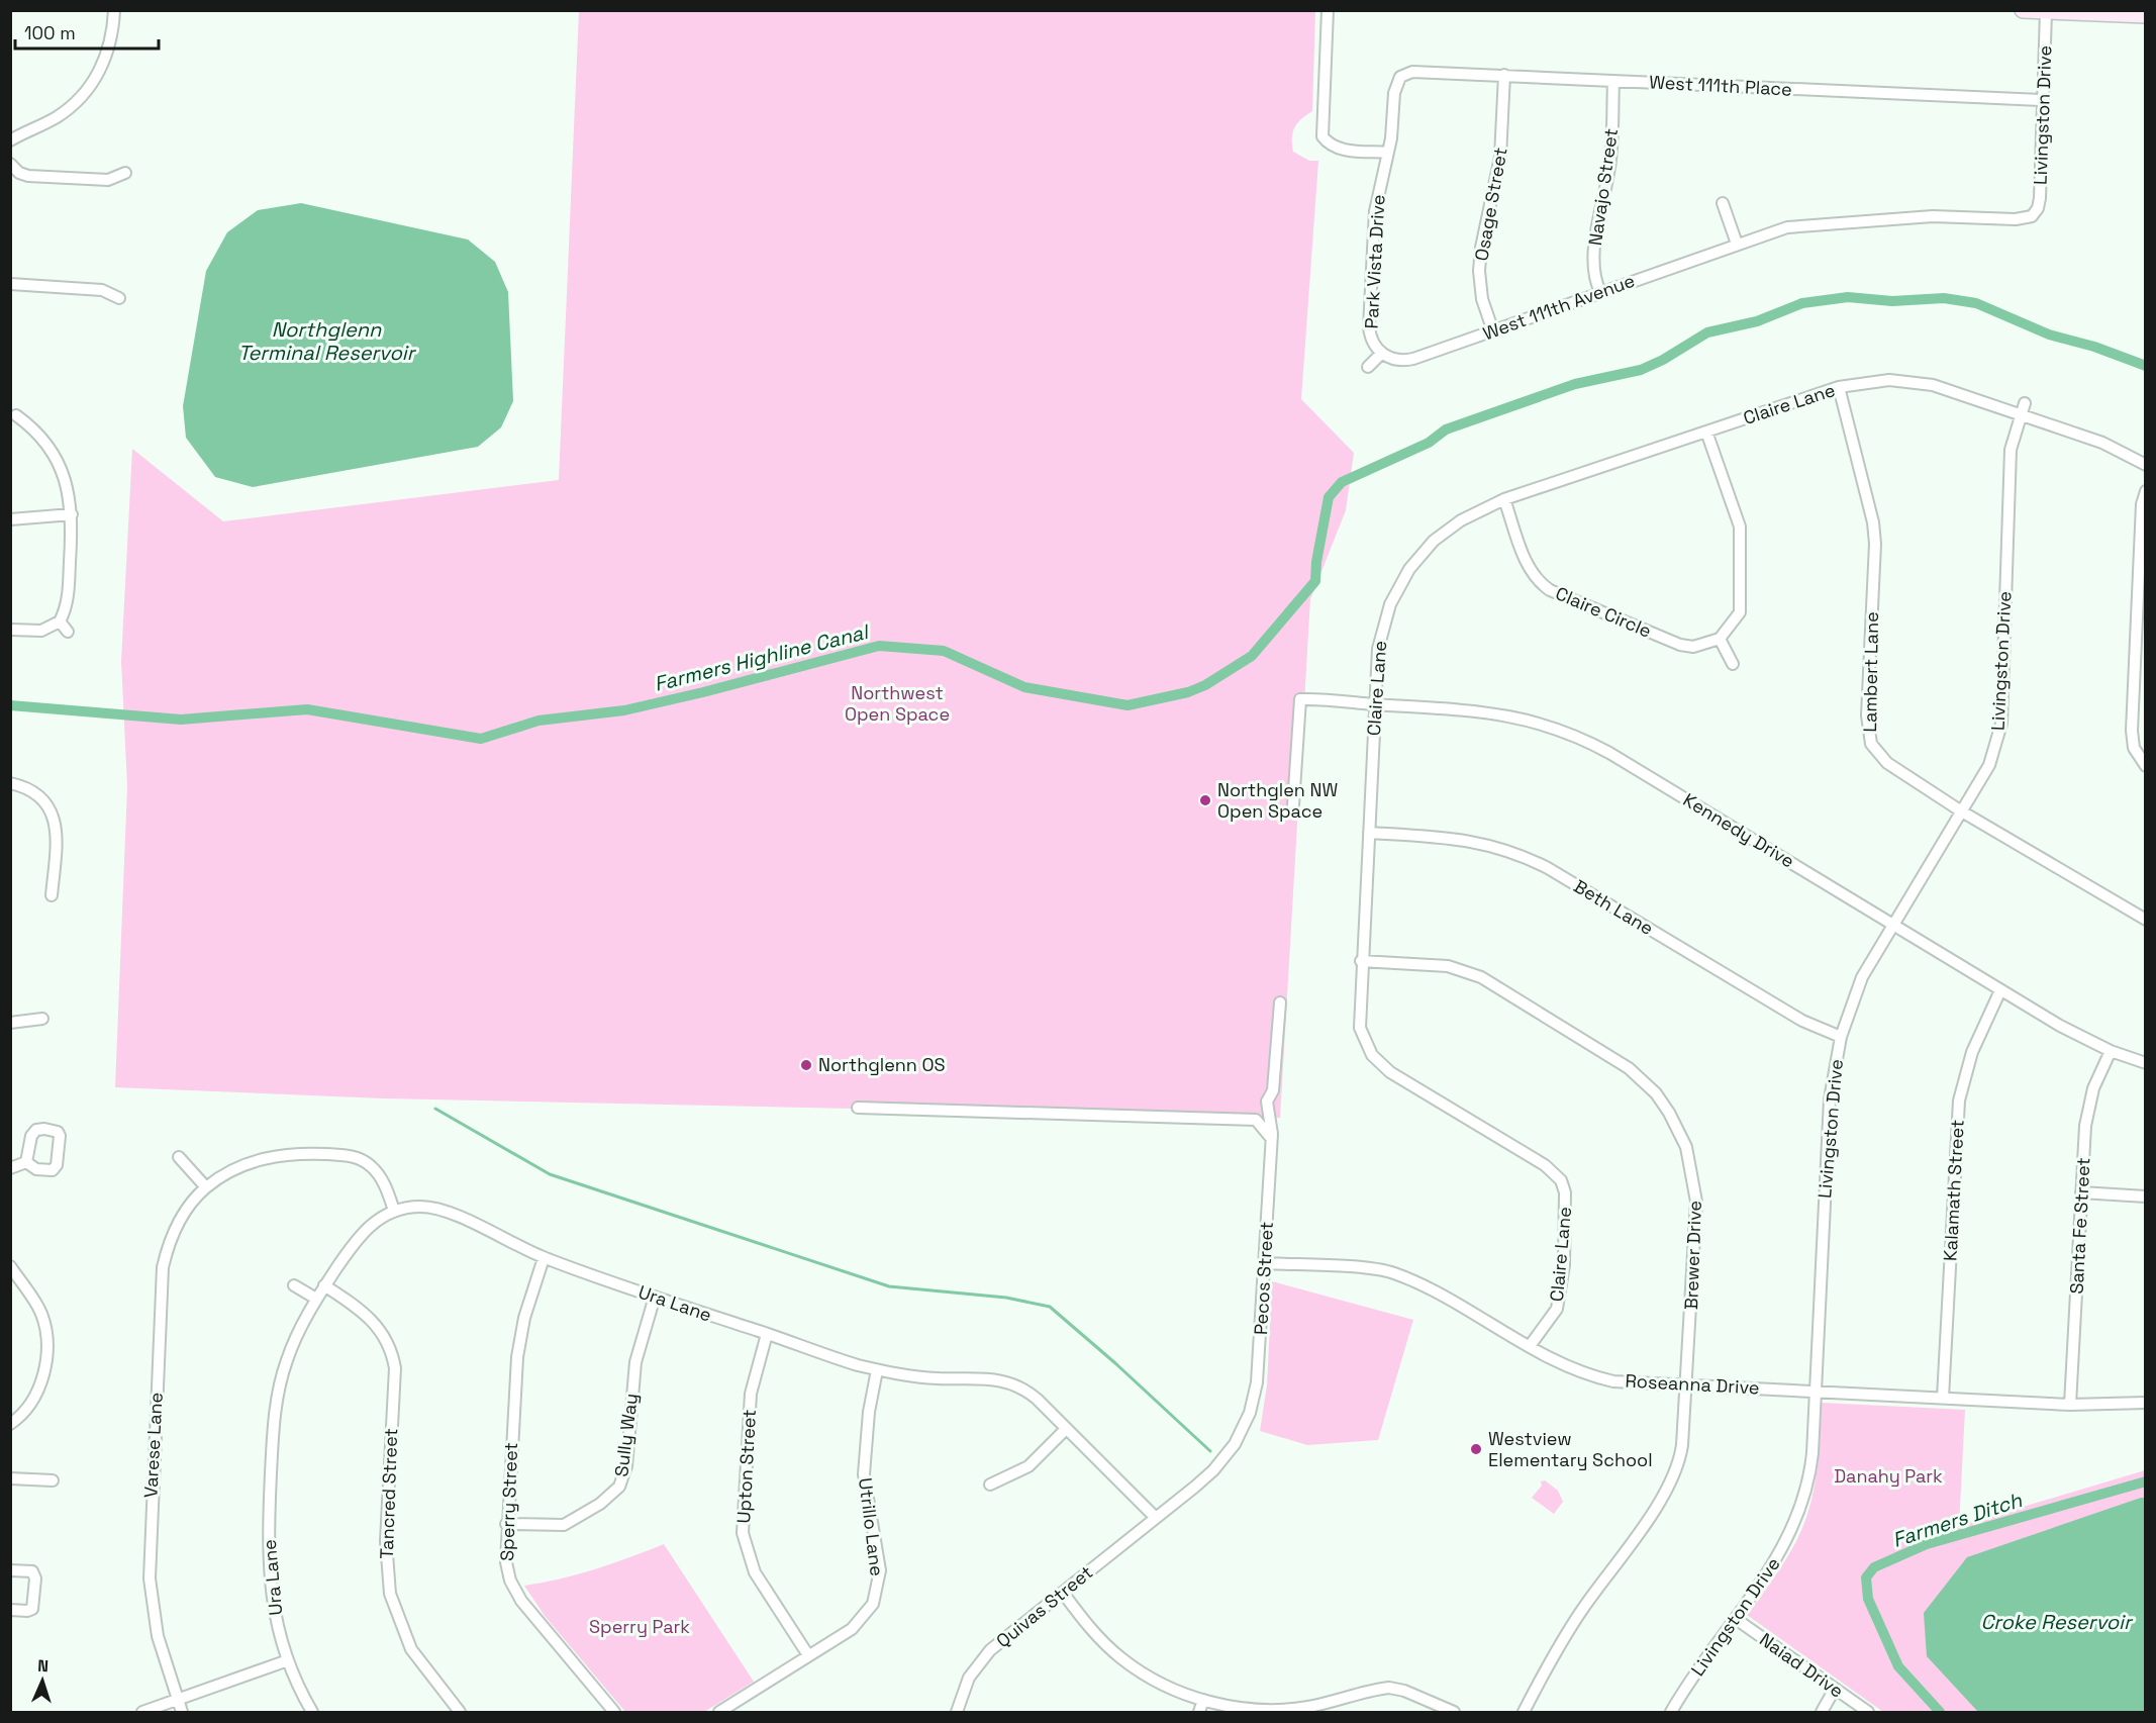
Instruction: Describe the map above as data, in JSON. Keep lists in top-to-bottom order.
{
  "streets": {
    "street": [
      "West 111th Place",
      "Livingston Drive",
      "Navajo Street",
      "Osage Street",
      "Park Vista Drive",
      "West 111th Avenue",
      "Claire Lane",
      "Claire Circle",
      "Lambert Lane",
      "Kennedy Drive",
      "Beth Lane",
      "Kalamath Street",
      "Santa Fe Street",
      "Brewer Drive",
      "Pecos Street",
      "Ura Lane",
      "Roseanna Drive",
      "Sully Way",
      "Varese Lane",
      "Upton Street",
      "Tancred Street",
      "Sperry Street",
      "Utrillo Lane",
      "Quivas Street",
      "Naiad Drive"
    ]
  },
  "crossings": [
    ["West 111th Place", "Livingston Drive"],
    ["West 111th Place", "Navajo Street"],
    ["West 111th Place", "Osage Street"],
    ["West 111th Place", "Park Vista Drive"],
    ["Livingston Drive", "West 111th Avenue"],
    ["Livingston Drive", "Claire Lane"],
    ["Livingston Drive", "Lambert Lane"],
    ["Livingston Drive", "Kennedy Drive"],
    ["Livingston Drive", "Beth Lane"],
    ["Livingston Drive", "Roseanna Drive"],
    ["Livingston Drive", "Naiad Drive"],
    ["Navajo Street", "West 111th Avenue"],
    ["Osage Street", "West 111th Avenue"],
    ["Park Vista Drive", "West 111th Avenue"],
    ["Claire Lane", "Claire Circle"],
    ["Claire Lane", "Lambert Lane"],
    ["Claire Lane", "Kennedy Drive"],
    ["Claire Lane", "Beth Lane"],
    ["Claire Lane", "Brewer Drive"],
    ["Claire Lane", "Roseanna Drive"],
    ["Kennedy Drive", "Kalamath Street"],
    ["Kennedy Drive", "Santa Fe Street"],
    ["Kalamath Street", "Roseanna Drive"],
    ["Santa Fe Street", "Roseanna Drive"],
    ["Brewer Drive", "Roseanna Drive"],
    ["Pecos Street", "Ura Lane"],
    ["Pecos Street", "Roseanna Drive"],
    ["Pecos Street", "Quivas Street"],
    ["Ura Lane", "Sully Way"],
    ["Ura Lane", "Varese Lane"],
    ["Ura Lane", "Upton Street"],
    ["Ura Lane", "Tancred Street"],
    ["Ura Lane", "Sperry Street"],
    ["Ura Lane", "Utrillo Lane"],
    ["Ura Lane", "Quivas Street"],
    ["Sully Way", "Sperry Street"],
    ["Upton Street", "Utrillo Lane"]
  ],
  "water": [
    "Northglenn Terminal Reservoir",
    "Farmers Highline Canal",
    "Farmers Ditch",
    "Croke Reservoir"
  ],
  "parks": ["Northwest Open Space", "Danahy Park", "Sperry Park"],
  "places": ["Northglen NW Open Space", "Northglenn OS", "Westview Elementary School"],
  "scale_bar": "100 m",
  "north": "top"
}
